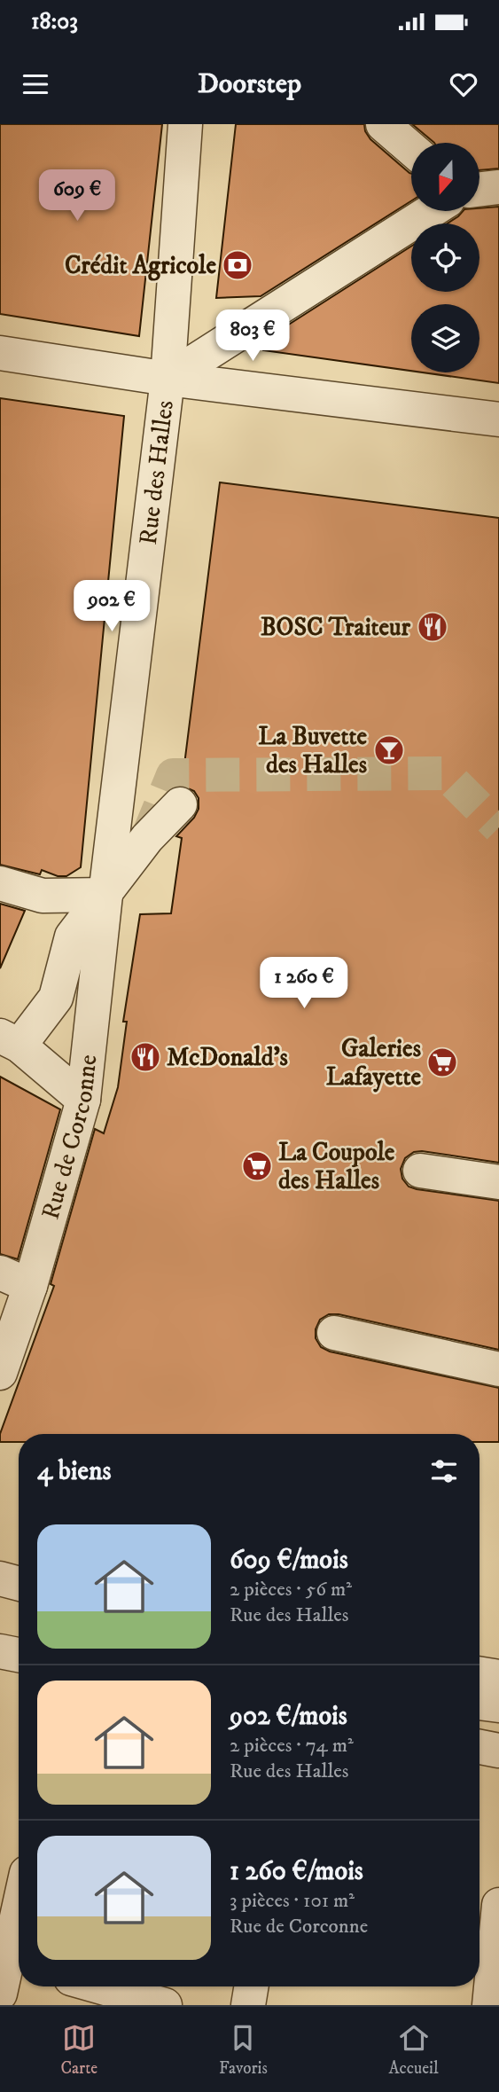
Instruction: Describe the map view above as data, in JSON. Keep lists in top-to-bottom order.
{
  "streets": {
    "street": ["Rue des Halles", "Rue de Corconne"]
  },
  "crossings": [
    ["Rue des Halles", "Rue de Corconne"]
  ],
  "places": {
    "bank": ["Crédit Agricole"],
    "restaurant": ["BOSC Traiteur", "McDonald's"],
    "bar": ["La Buvette des Halles"],
    "supermarket": ["Galeries Lafayette", "La Coupole des Halles"]
  },
  "north": "bottom",
  "page": {
    "status": "18:03",
    "header": "Doorstep",
    "price": [
      "609 €",
      "803 €",
      "902 €",
      "1 260 €"
    ],
    "heading": "4 biens",
    "list": [
      {
        "name": "609 €/mois",
        "note": "2 pièces · 56 m² · Rue des Halles"
      },
      {
        "name": "902 €/mois",
        "note": "2 pièces · 74 m² · Rue des Halles"
      },
      {
        "name": "1 260 €/mois",
        "note": "3 pièces · 101 m² · Rue de Corconne"
      }
    ],
    "tabs": ["Carte", "Favoris", "Accueil"]
  }
}
